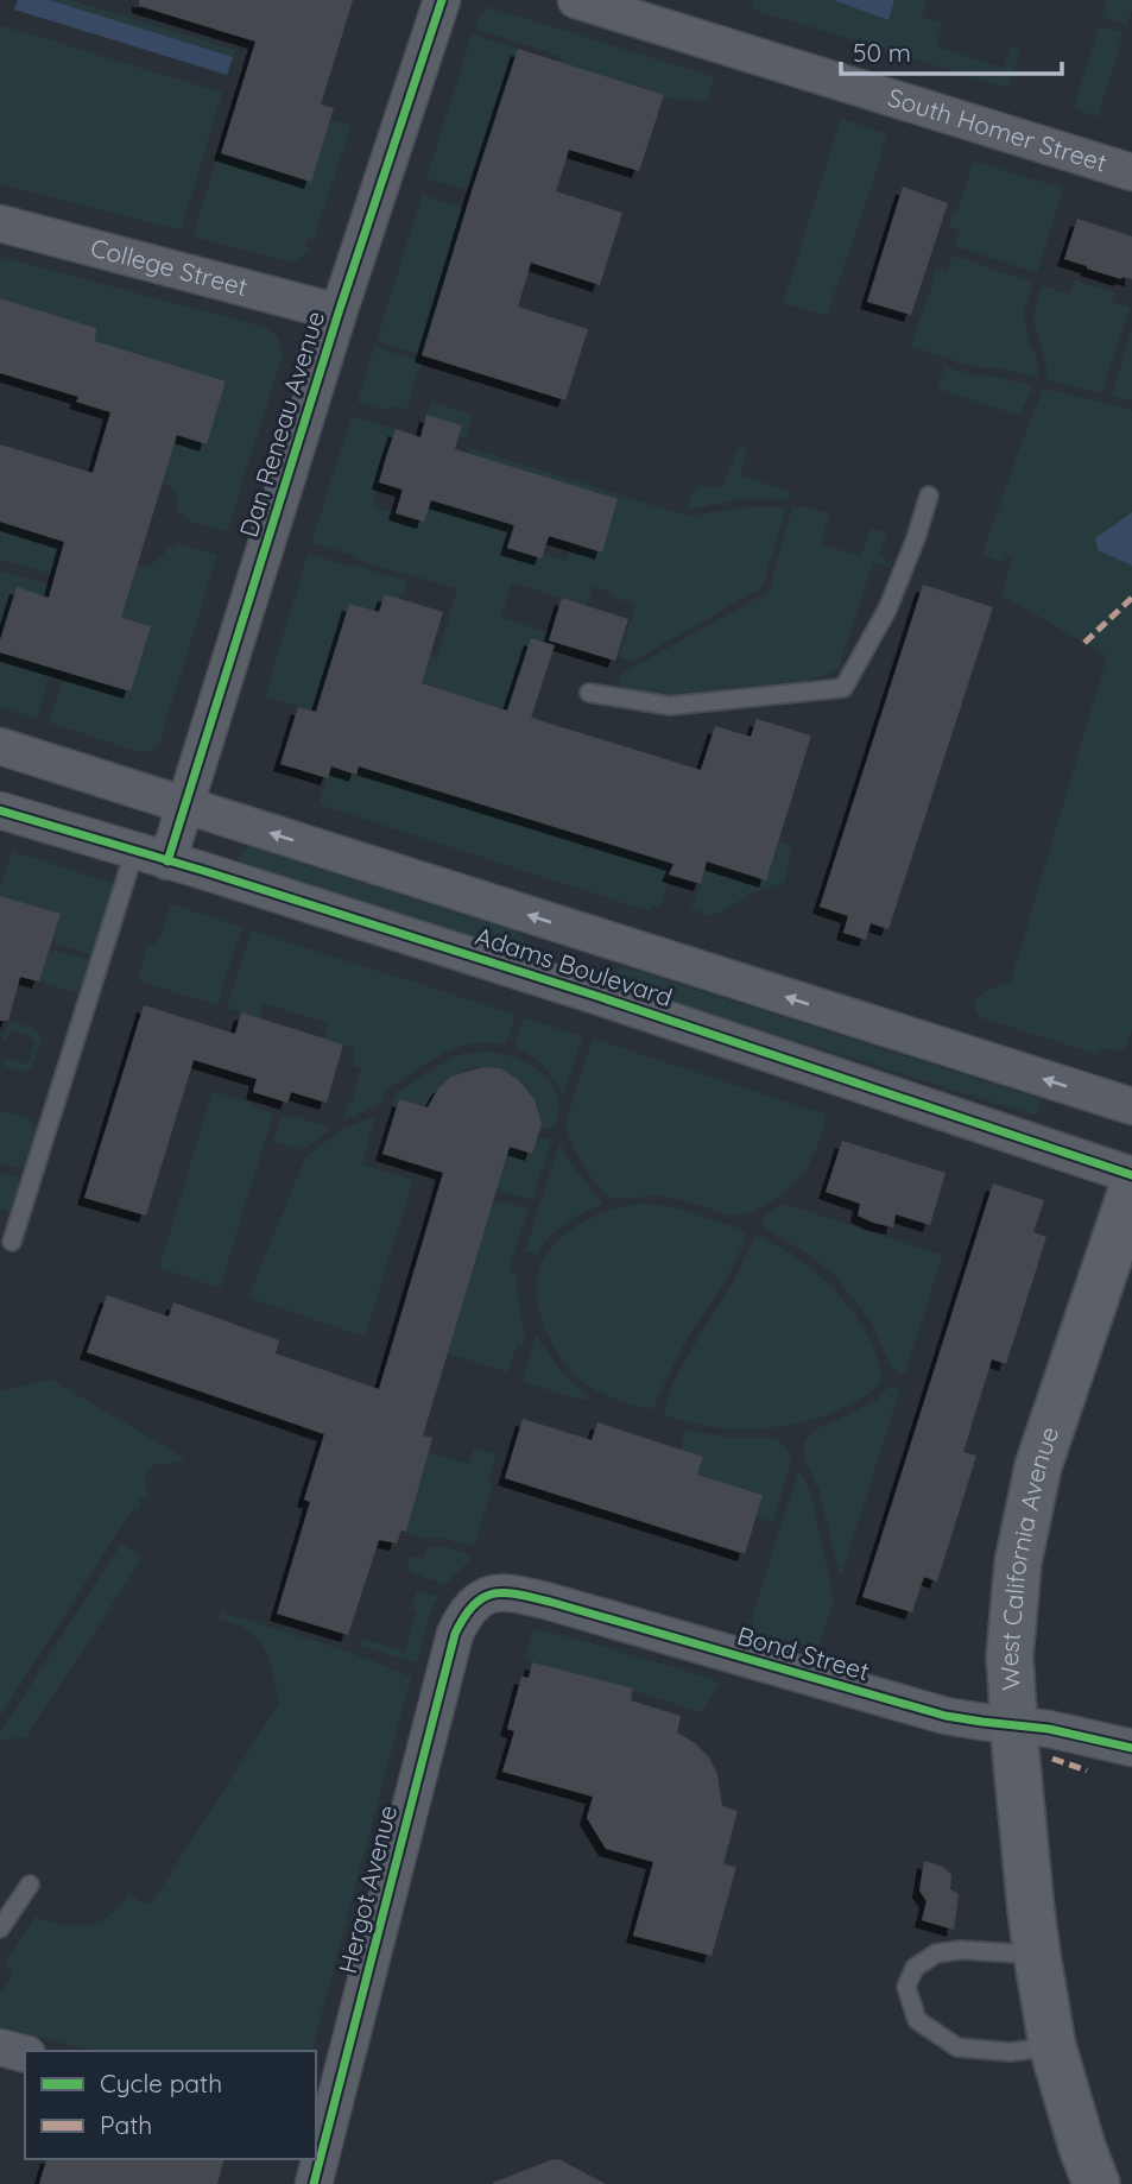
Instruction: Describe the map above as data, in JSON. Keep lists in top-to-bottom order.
{
  "streets": {
    "main road": ["West California Avenue"],
    "street": [
      "South Homer Street",
      "College Street",
      "Dan Reneau Avenue",
      "Adams Boulevard",
      "Bond Street",
      "Hergot Avenue"
    ]
  },
  "crossings": [
    ["College Street", "Dan Reneau Avenue"],
    ["Dan Reneau Avenue", "Adams Boulevard"],
    ["West California Avenue", "Bond Street"],
    ["Bond Street", "Hergot Avenue"]
  ],
  "legend": ["Cycle path", "Path"],
  "scale_bar": "50 m"
}
